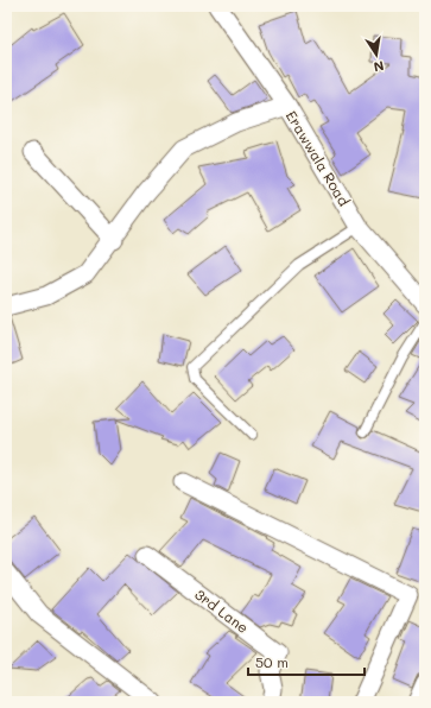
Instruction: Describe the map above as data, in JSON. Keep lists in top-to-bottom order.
{
  "streets": {
    "street": ["Erawwala Road", "3rd Lane"]
  },
  "scale_bar": "50 m",
  "north": "bottom"
}
